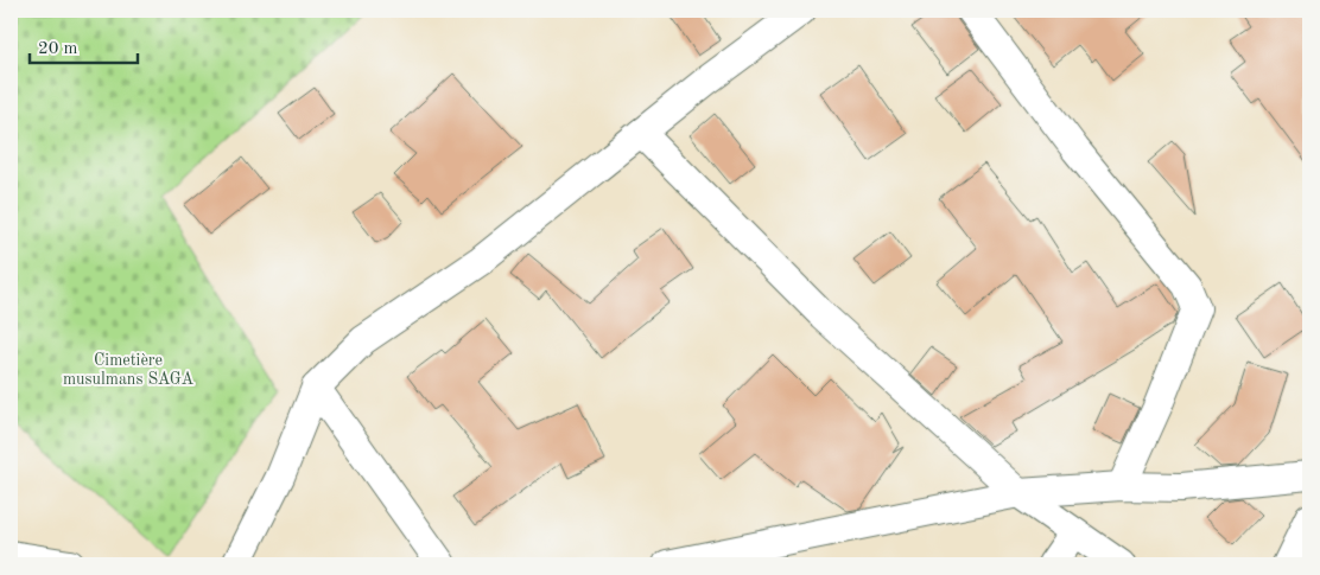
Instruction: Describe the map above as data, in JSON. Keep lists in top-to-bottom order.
{
  "parks": ["Cimetière musulmans SAGA"],
  "scale_bar": "20 m"
}
